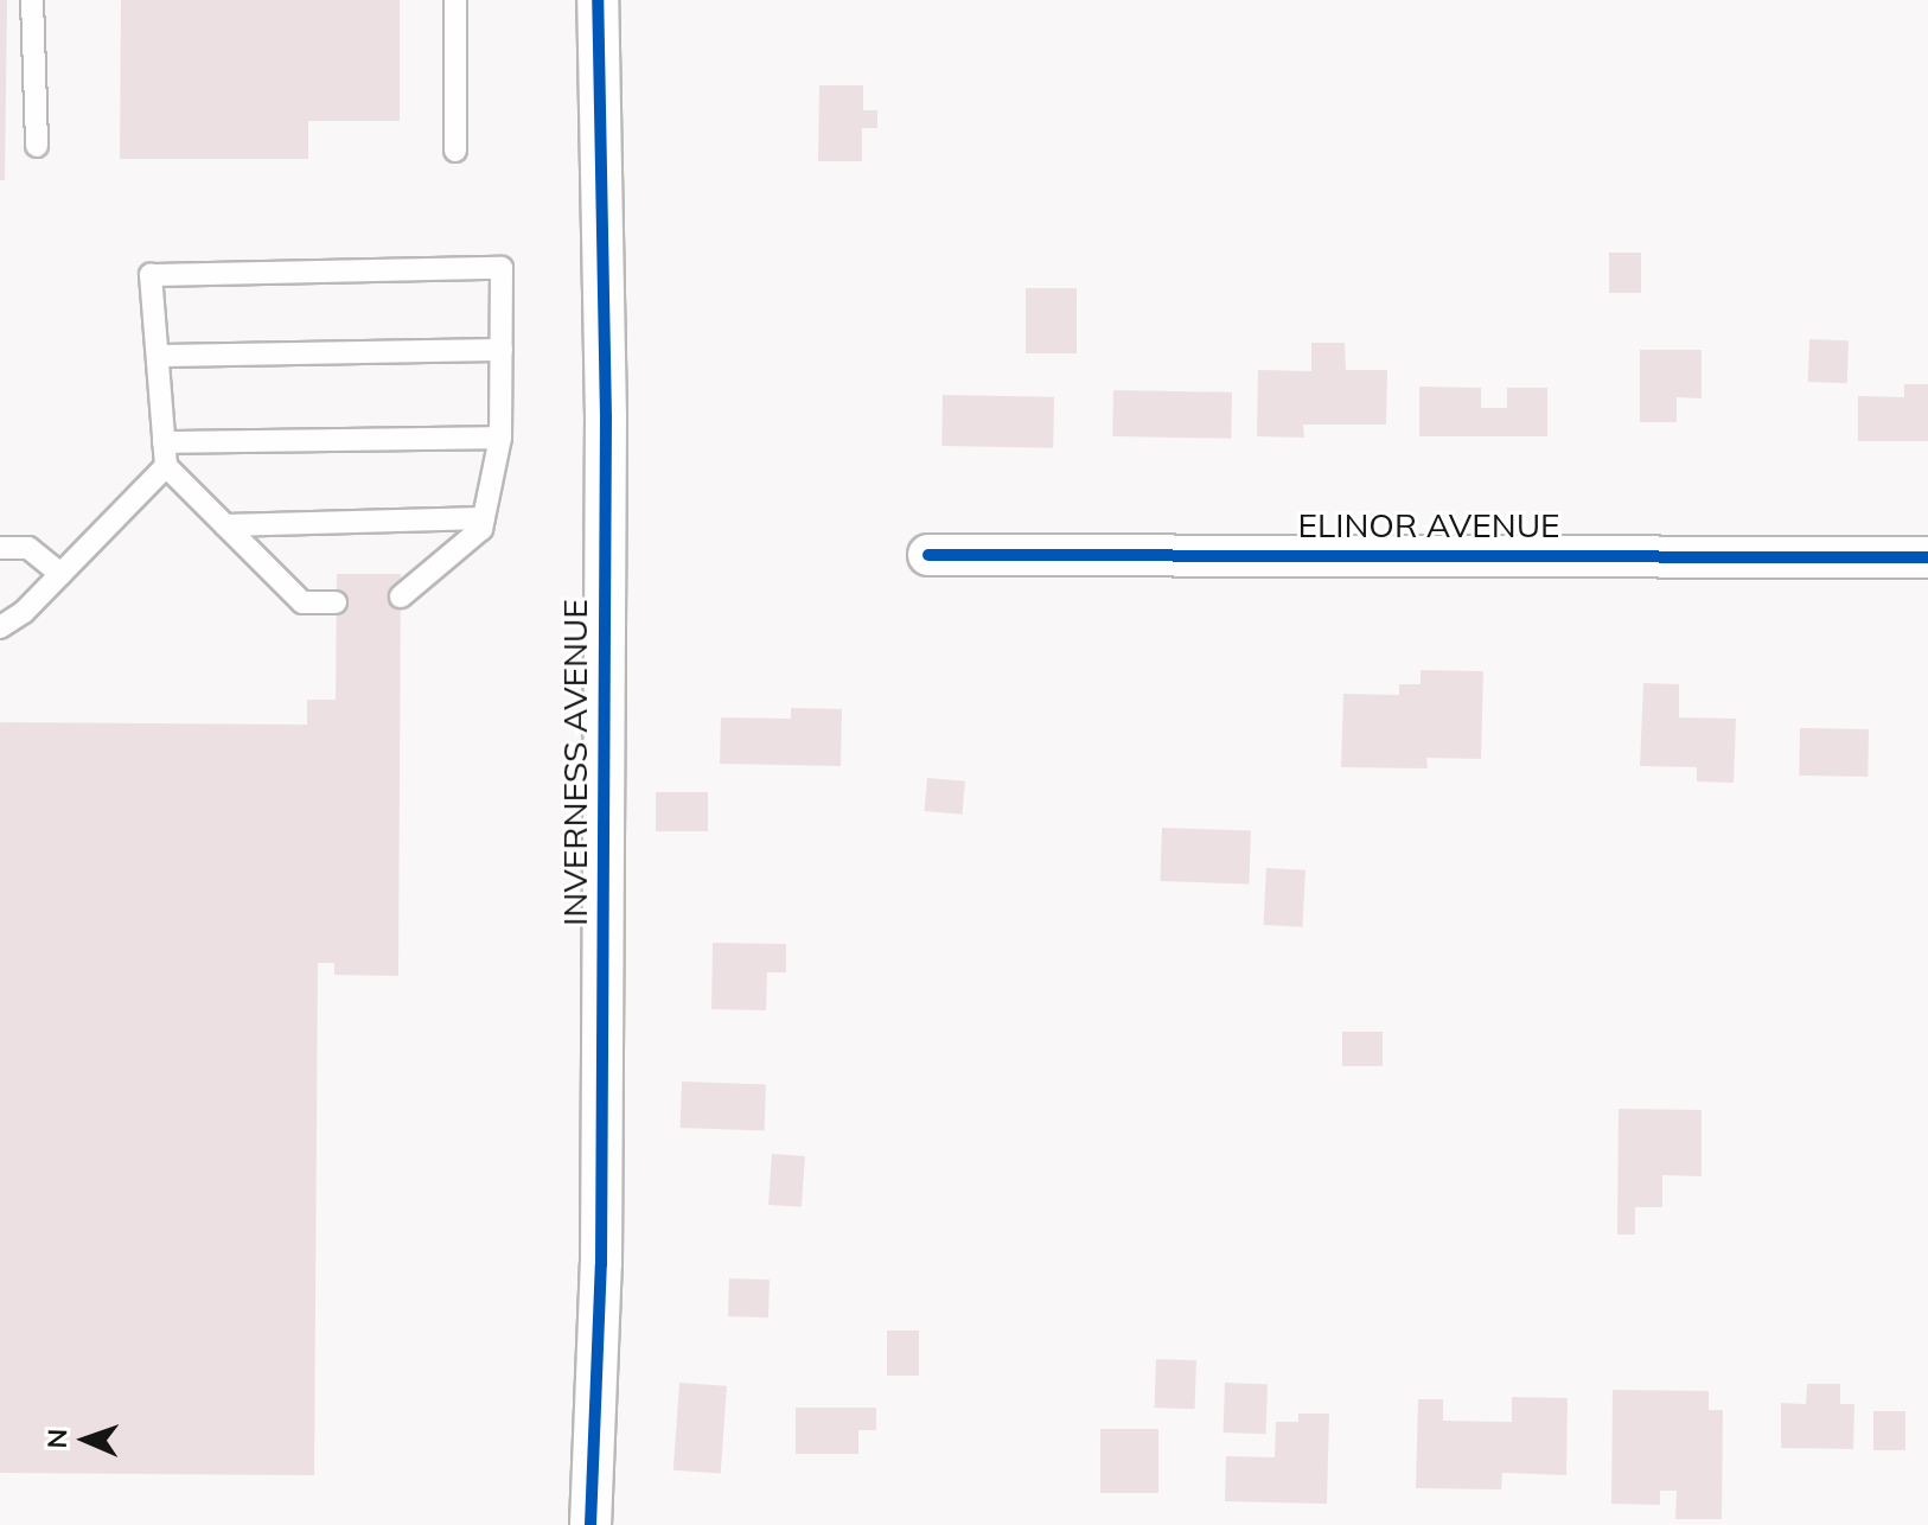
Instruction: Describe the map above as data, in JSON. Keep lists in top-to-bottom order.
{
  "streets": {
    "street": ["ELINOR AVENUE", "INVERNESS AVENUE"]
  },
  "north": "left"
}
